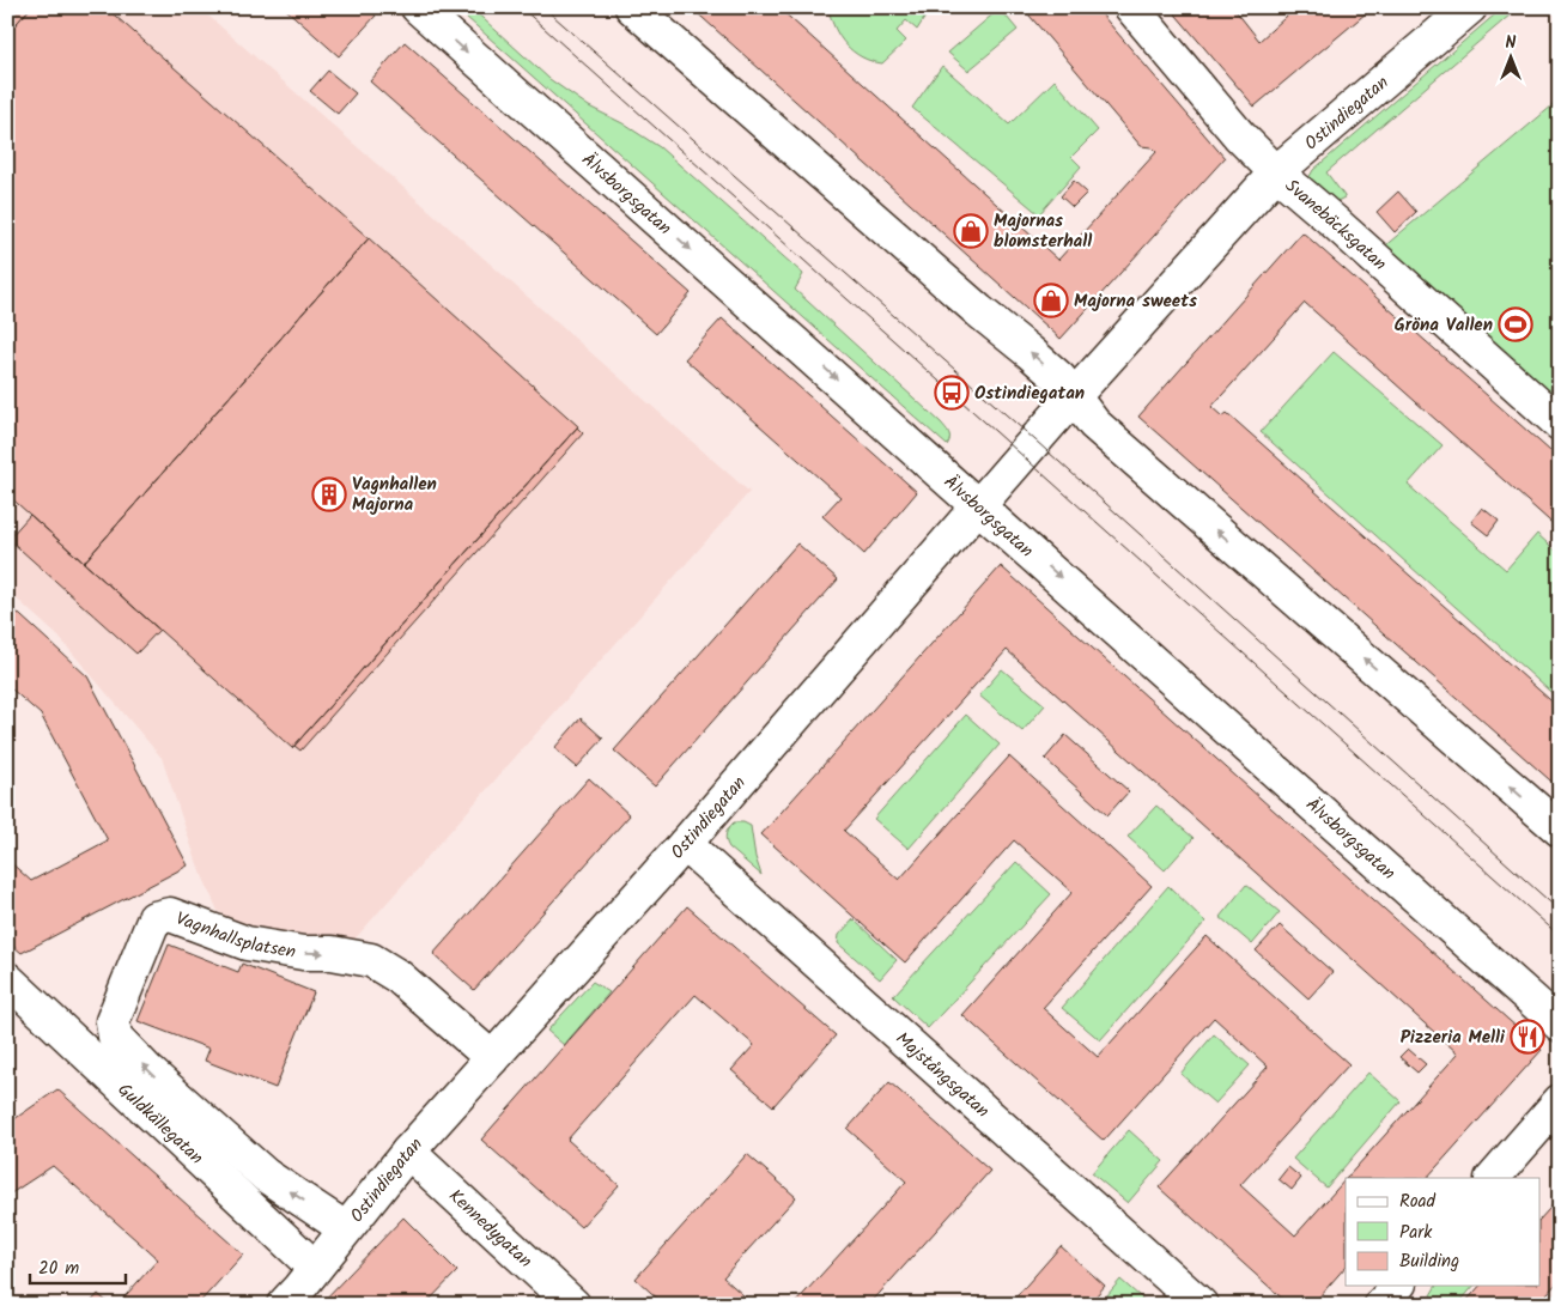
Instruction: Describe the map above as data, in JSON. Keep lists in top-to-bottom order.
{
  "streets": {
    "street": [
      "Ostindiegatan",
      "Älvsborgsgatan",
      "Svanebäcksgatan",
      "Vagnhallsplatsen",
      "Majstångsgatan",
      "Guldkällegatan",
      "Kennedygatan"
    ]
  },
  "crossings": [
    ["Ostindiegatan", "Älvsborgsgatan"],
    ["Ostindiegatan", "Svanebäcksgatan"],
    ["Ostindiegatan", "Vagnhallsplatsen"],
    ["Ostindiegatan", "Majstångsgatan"],
    ["Ostindiegatan", "Guldkällegatan"],
    ["Ostindiegatan", "Kennedygatan"]
  ],
  "places": {
    "shop": ["Majornas blomsterhall", "Majorna sweets"],
    "sports": ["Gröna Vallen"],
    "bus stop": ["Ostindiegatan"],
    "building": ["Vagnhallen Majorna"],
    "restaurant": ["Pizzeria Melli"]
  },
  "legend": ["Road", "Park", "Building"],
  "scale_bar": "20 m",
  "north": "top"
}
